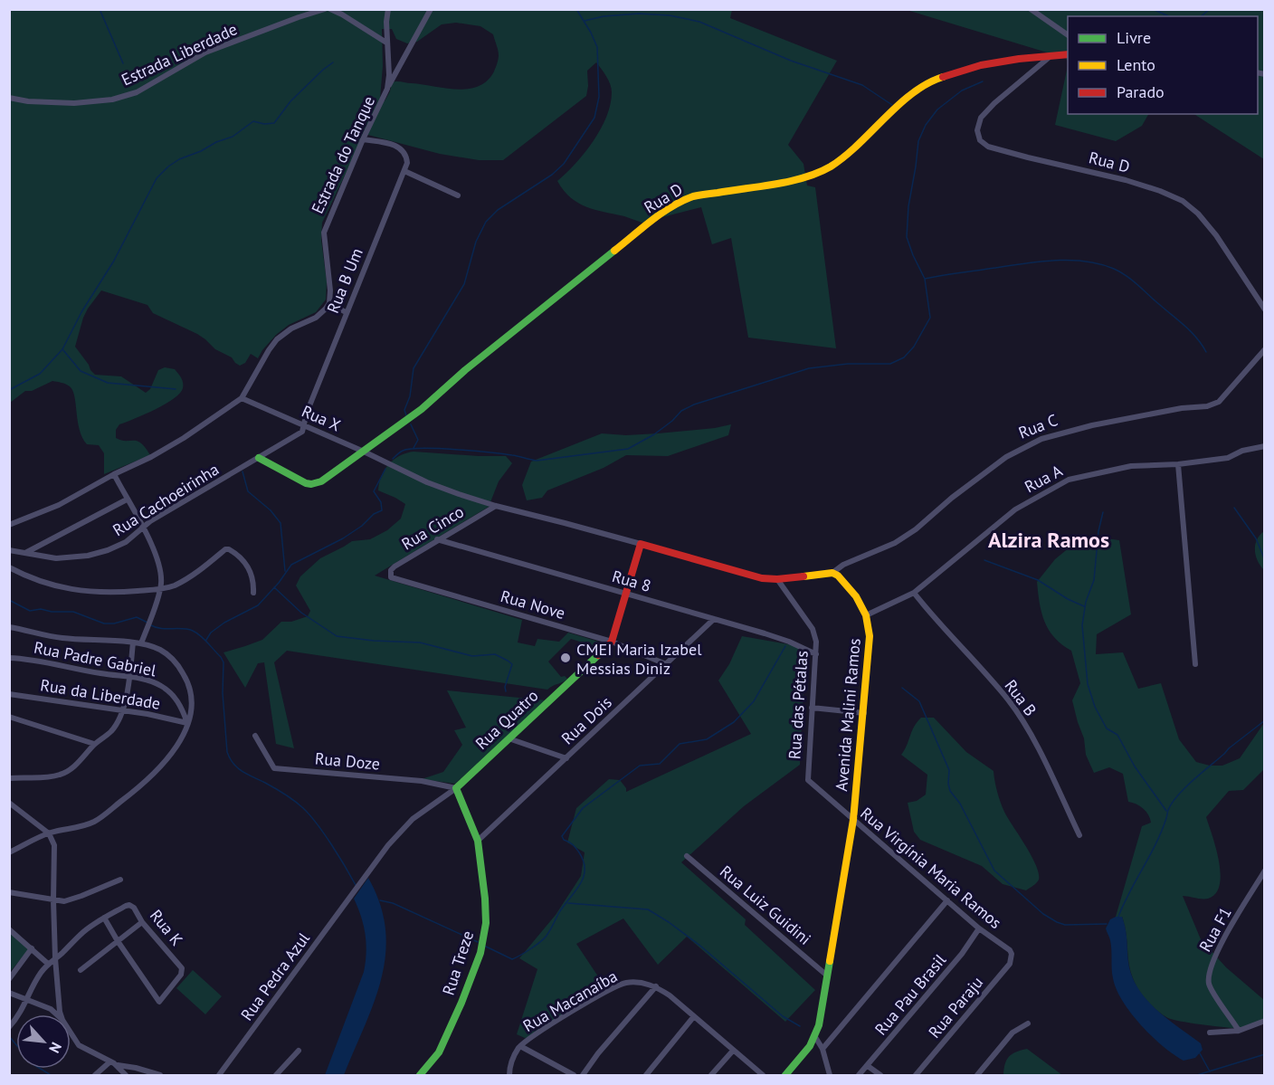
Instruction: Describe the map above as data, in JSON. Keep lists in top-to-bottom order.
{
  "streets": {
    "street": [
      "Estrada Liberdade",
      "Estrada do Tanque",
      "Rua D",
      "Rua B Um",
      "Rua X",
      "Rua C",
      "Rua A",
      "Rua Cachoeirinha",
      "Rua Cinco",
      "Rua 8",
      "Rua Nove",
      "Rua Padre Gabriel",
      "Rua da Liberdade",
      "Rua B",
      "Rua das Pétalas",
      "Avenida Malini Ramos",
      "Rua Quatro",
      "Rua Dois",
      "Rua Doze",
      "Rua Virgínia Maria Ramos",
      "Rua Luiz Guidini",
      "Rua K",
      "Rua F1",
      "Rua Treze",
      "Rua Pedra Azul",
      "Rua Pau Brasil",
      "Rua Macanaíba",
      "Rua Paraju"
    ]
  },
  "crossings": [
    ["Rua D", "Rua X"],
    ["Rua B Um", "Rua X"],
    ["Rua B Um", "Rua Cachoeirinha"],
    ["Rua X", "Rua Cachoeirinha"],
    ["Rua X", "Rua Cinco"],
    ["Rua C", "Avenida Malini Ramos"],
    ["Rua A", "Rua B"],
    ["Rua A", "Avenida Malini Ramos"],
    ["Rua Cinco", "Rua 8"],
    ["Rua Cinco", "Rua Nove"],
    ["Rua 8", "Rua das Pétalas"],
    ["Rua 8", "Rua Dois"],
    ["Rua Nove", "Rua Quatro"],
    ["Rua Nove", "Rua Dois"],
    ["Rua Padre Gabriel", "Rua da Liberdade"],
    ["Rua das Pétalas", "Rua Virgínia Maria Ramos"],
    ["Avenida Malini Ramos", "Rua Virgínia Maria Ramos"],
    ["Avenida Malini Ramos", "Rua Luiz Guidini"],
    ["Rua Quatro", "Rua Doze"],
    ["Rua Quatro", "Rua Treze"],
    ["Rua Quatro", "Rua Pedra Azul"],
    ["Rua Dois", "Rua Treze"],
    ["Rua Doze", "Rua Treze"],
    ["Rua Virgínia Maria Ramos", "Rua Pau Brasil"],
    ["Rua Virgínia Maria Ramos", "Rua Paraju"]
  ],
  "districts": ["Alzira Ramos"],
  "places": ["CMEI Maria Izabel Messias Diniz"],
  "legend": ["Livre", "Lento", "Parado"],
  "north": "bottom right"
}
